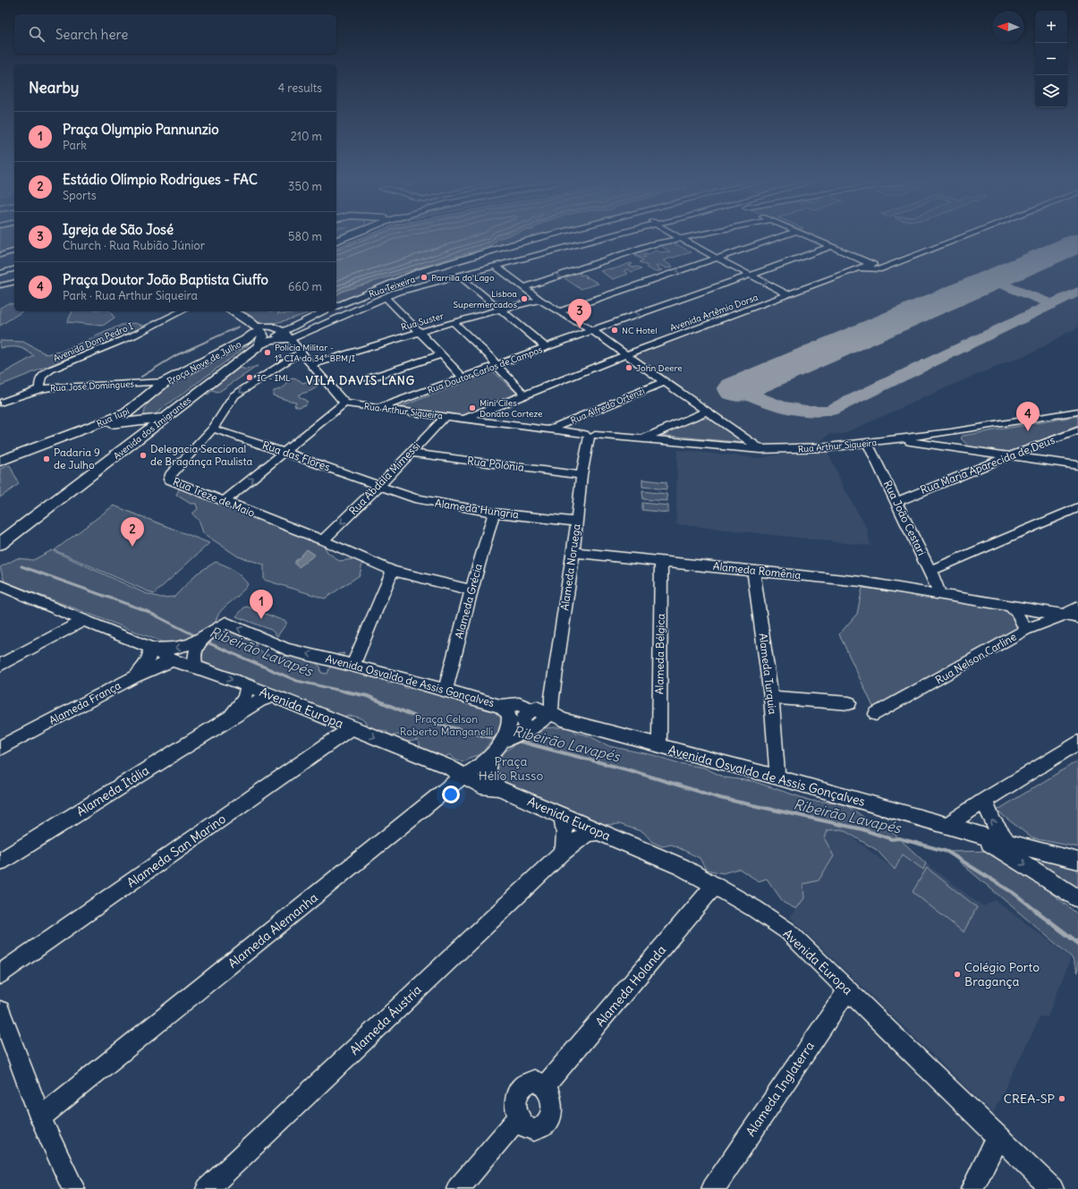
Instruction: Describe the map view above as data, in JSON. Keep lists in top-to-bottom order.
{
  "streets": {
    "main road": ["Praça Nove de Julho", "Rua Tupi", "Avenida dos Imigrantes"],
    "street": [
      "Rua Teixeira",
      "Avenida Artêmio Dorsa",
      "Rua Suster",
      "Avenida Dom Pedro I",
      "Rua Doutor Carlos de Campos",
      "Rua José Domingues",
      "Rua Alfredo Ortenzi",
      "Rua Arthur Siqueira",
      "Rua das Flores",
      "Rua Polônia",
      "Rua Maria Aparecida de Deus",
      "Rua Abdala Mimessi",
      "Rua Treze de Maio",
      "Alameda Hungria",
      "Rua João Cestari",
      "Alameda Noruega",
      "Alameda Romênia",
      "Alameda Grécia",
      "Alameda Bélgica",
      "Rua Nelson Carline",
      "Alameda Turquia",
      "Avenida Osvaldo de Assis Gonçalves",
      "Alameda França",
      "Avenida Europa",
      "Alameda Itália",
      "Alameda San Marino",
      "Alameda Alemanha",
      "Alameda Holanda",
      "Alameda Áustria",
      "Alameda Inglaterra"
    ]
  },
  "crossings": [
    ["Avenida Artêmio Dorsa", "Rua Arthur Siqueira"],
    ["Avenida Dom Pedro I", "Rua José Domingues"],
    ["Praça Nove de Julho", "Rua José Domingues"],
    ["Praça Nove de Julho", "Rua Tupi"],
    ["Praça Nove de Julho", "Avenida dos Imigrantes"],
    ["Rua Doutor Carlos de Campos", "Rua Arthur Siqueira"],
    ["Rua Alfredo Ortenzi", "Rua Arthur Siqueira"],
    ["Rua Arthur Siqueira", "Rua Abdala Mimessi"],
    ["Rua Arthur Siqueira", "Rua João Cestari"],
    ["Rua Arthur Siqueira", "Alameda Noruega"],
    ["Rua Tupi", "Avenida dos Imigrantes"],
    ["Rua das Flores", "Rua Abdala Mimessi"],
    ["Rua das Flores", "Rua Treze de Maio"],
    ["Rua das Flores", "Alameda Hungria"],
    ["Rua Polônia", "Rua Abdala Mimessi"],
    ["Rua Polônia", "Alameda Noruega"],
    ["Rua Maria Aparecida de Deus", "Rua João Cestari"],
    ["Rua Abdala Mimessi", "Rua Treze de Maio"],
    ["Rua Abdala Mimessi", "Alameda Hungria"],
    ["Rua Treze de Maio", "Alameda Grécia"],
    ["Alameda Hungria", "Alameda Noruega"],
    ["Alameda Hungria", "Alameda Grécia"],
    ["Rua João Cestari", "Alameda Romênia"],
    ["Alameda Noruega", "Alameda Romênia"],
    ["Alameda Noruega", "Avenida Osvaldo de Assis Gonçalves"],
    ["Alameda Noruega", "Alameda Alemanha"],
    ["Alameda Romênia", "Alameda Bélgica"],
    ["Alameda Romênia", "Rua Nelson Carline"],
    ["Alameda Romênia", "Alameda Turquia"],
    ["Alameda Grécia", "Avenida Osvaldo de Assis Gonçalves"],
    ["Alameda Bélgica", "Avenida Osvaldo de Assis Gonçalves"],
    ["Alameda Turquia", "Avenida Osvaldo de Assis Gonçalves"],
    ["Avenida Osvaldo de Assis Gonçalves", "Alameda Alemanha"],
    ["Alameda França", "Avenida Europa"],
    ["Avenida Europa", "Alameda Itália"],
    ["Avenida Europa", "Alameda San Marino"],
    ["Avenida Europa", "Alameda Alemanha"],
    ["Avenida Europa", "Alameda Holanda"],
    ["Avenida Europa", "Alameda Áustria"],
    ["Avenida Europa", "Alameda Inglaterra"]
  ],
  "districts": ["VILA DAVIS LANG"],
  "water": ["Ribeirão Lavapés"],
  "parks": ["Praça Celson Roberto Manganelli", "Praça Hélio Russo"],
  "places": [
    "Parrilla do Lago",
    "Lisboa Supermercados",
    "NC Hotel",
    "Polícia Militar - 1ª CIA do 34º BPM/I",
    "John Deere",
    "IC - IML",
    "Mini Ciles Donato Corteze",
    "Delegacia Seccional de Bragança Paulista",
    "Padaria 9 de Julho",
    "Colégio Porto Bragança",
    "CREA-SP"
  ],
  "north": "left",
  "page": {
    "map_buttons": ["+", "−"],
    "search": "Search here",
    "heading": ["Nearby", "4 results"],
    "list": [
      {
        "mark": "1",
        "name": "Praça Olympio Pannunzio",
        "note": "Park",
        "value": "210 m"
      },
      {
        "mark": "2",
        "name": "Estádio Olímpio Rodrigues - FAC",
        "note": "Sports",
        "value": "350 m"
      },
      {
        "mark": "3",
        "name": "Igreja de São José",
        "note": "Church · Rua Rubião Júnior",
        "value": "580 m"
      },
      {
        "mark": "4",
        "name": "Praça Doutor João Baptista Ciuffo",
        "note": "Park · Rua Arthur Siqueira",
        "value": "660 m"
      }
    ],
    "pins": [
      "3",
      "4",
      "2",
      "1"
    ]
  }
}
